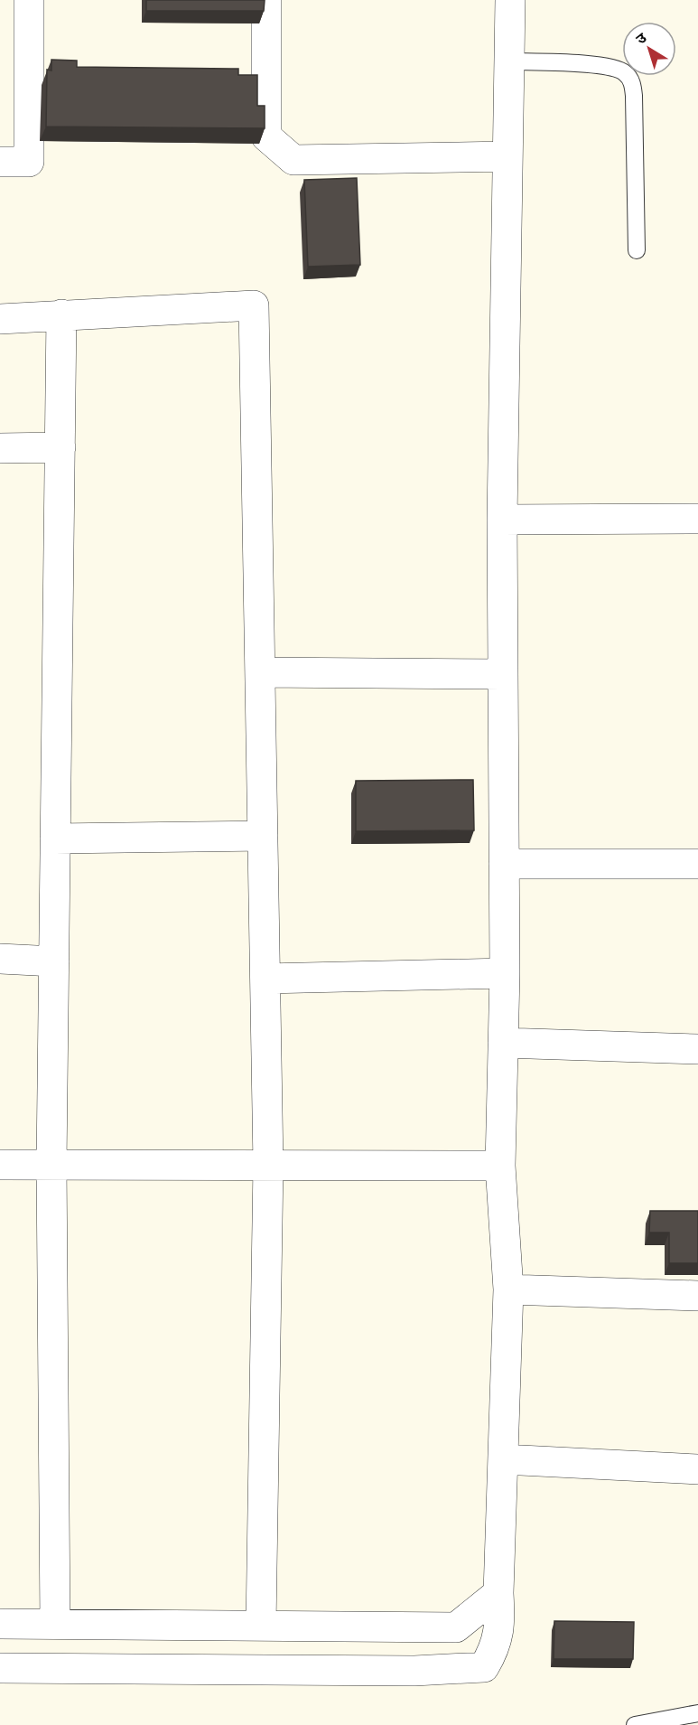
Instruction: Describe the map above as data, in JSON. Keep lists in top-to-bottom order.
{
  "north": "top left"
}
